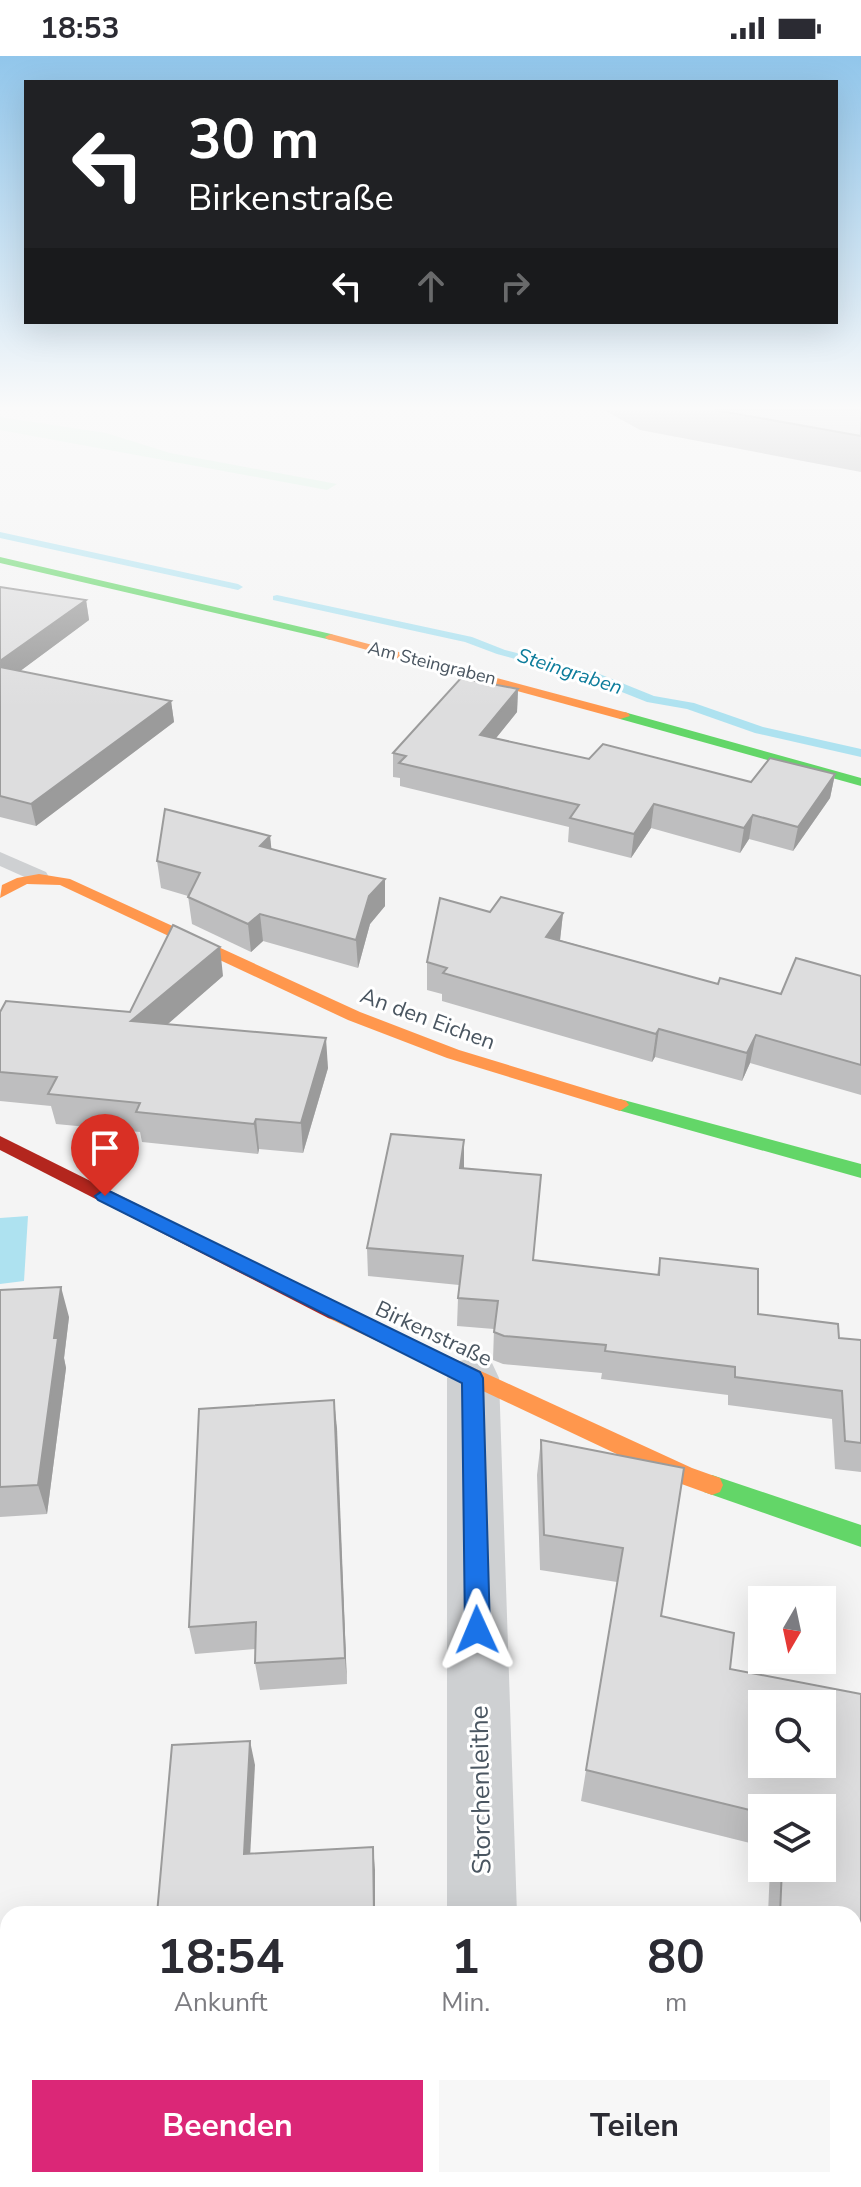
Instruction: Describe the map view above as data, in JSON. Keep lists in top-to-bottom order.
{
  "streets": {
    "street": [
      "Am Steingraben",
      "An den Eichen",
      "Birkenstraße",
      "Storchenleithe"
    ]
  },
  "crossings": [
    ["Birkenstraße", "Storchenleithe"]
  ],
  "water": ["Steingraben"],
  "north": "bottom",
  "page": {
    "status": "18:53",
    "turn": ["30 m", "Birkenstraße"],
    "eta": [
      "18:54",
      "Ankunft",
      "1",
      "Min.",
      "80",
      "m"
    ],
    "buttons": ["Beenden", "Teilen"]
  }
}
